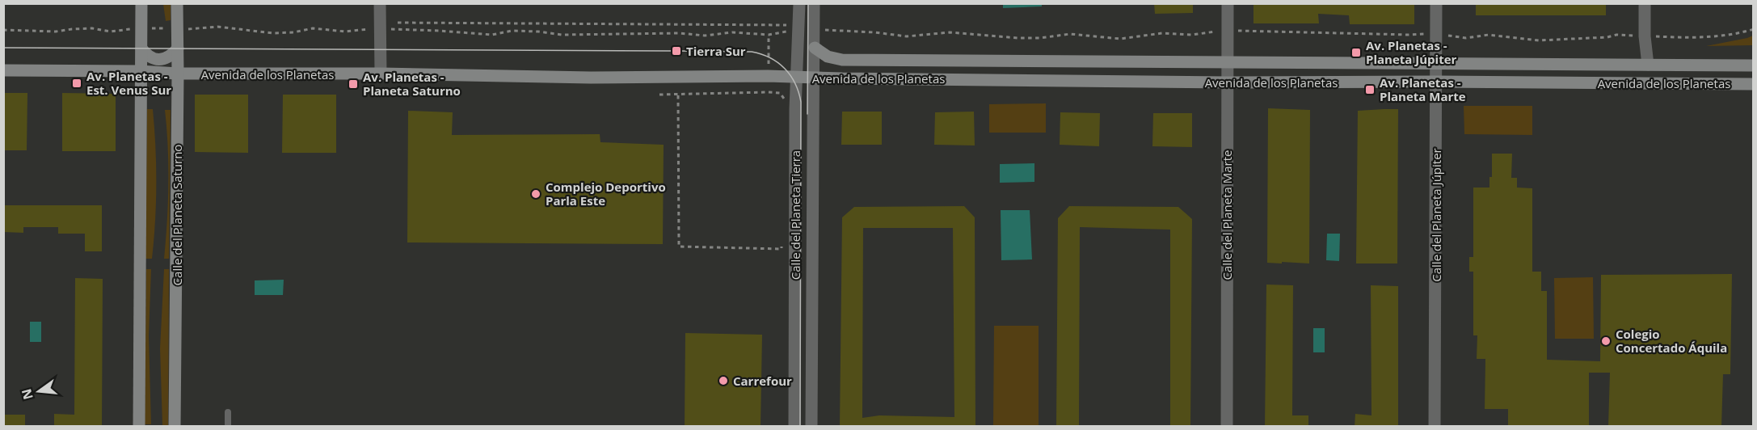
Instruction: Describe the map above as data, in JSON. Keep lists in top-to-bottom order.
{
  "streets": {
    "street": [
      "Avenida de los Planetas",
      "Calle del Planeta Saturno",
      "Calle del Planeta Tierra",
      "Calle del Planeta Marte",
      "Calle del Planeta Júpiter"
    ]
  },
  "crossings": [
    ["Avenida de los Planetas", "Calle del Planeta Saturno"],
    ["Avenida de los Planetas", "Calle del Planeta Tierra"],
    ["Avenida de los Planetas", "Calle del Planeta Marte"],
    ["Avenida de los Planetas", "Calle del Planeta Júpiter"]
  ],
  "places": {
    "transit": [
      "Tierra Sur",
      "Av. Planetas - Planeta Júpiter",
      "Av. Planetas - Est. Venus Sur",
      "Av. Planetas - Planeta Saturno",
      "Av. Planetas - Planeta Marte"
    ],
    "other": ["Complejo Deportivo Parla Este", "Colegio Concertado Áquila", "Carrefour"]
  },
  "north": "left"
}
